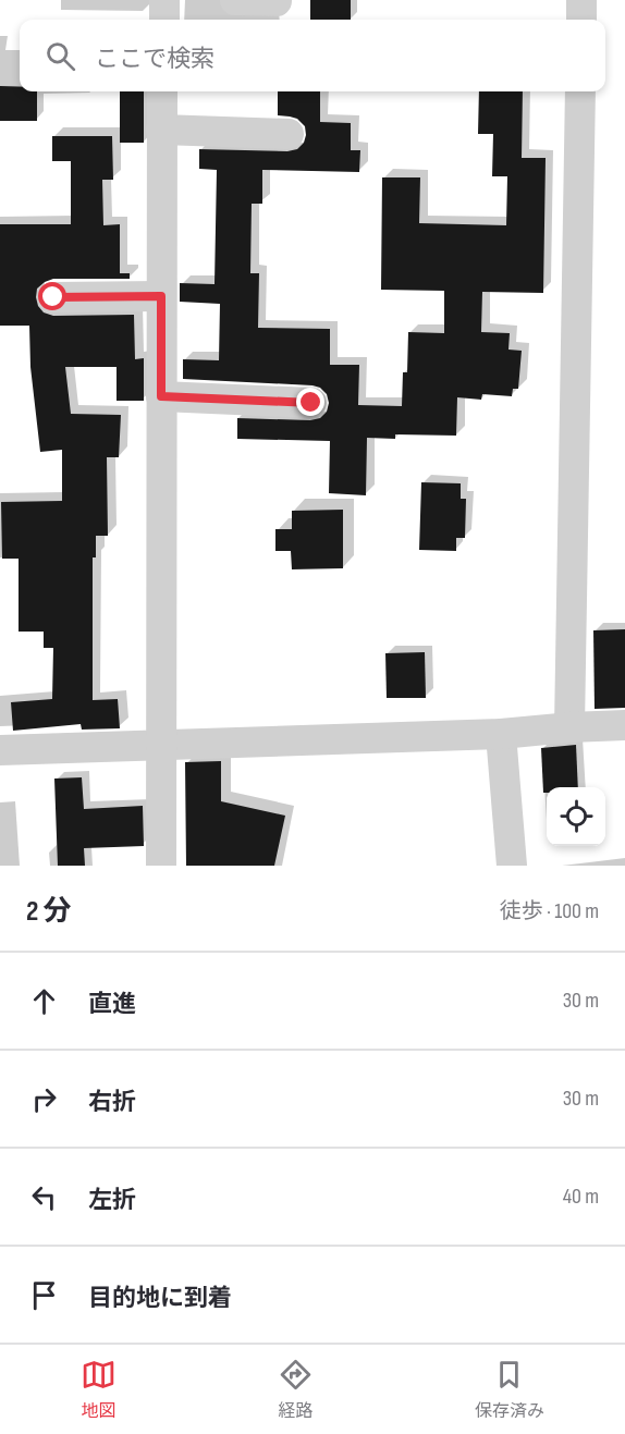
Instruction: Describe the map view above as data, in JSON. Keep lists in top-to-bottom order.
{
  "page": {
    "search": "ここで検索",
    "heading": ["2 分", "徒歩 · 100 m"],
    "list": [
      ["直進", "30 m"],
      ["右折", "30 m"],
      ["左折", "40 m"],
      "目的地に到着"
    ],
    "nav": ["地図", "経路", "保存済み"]
  }
}
